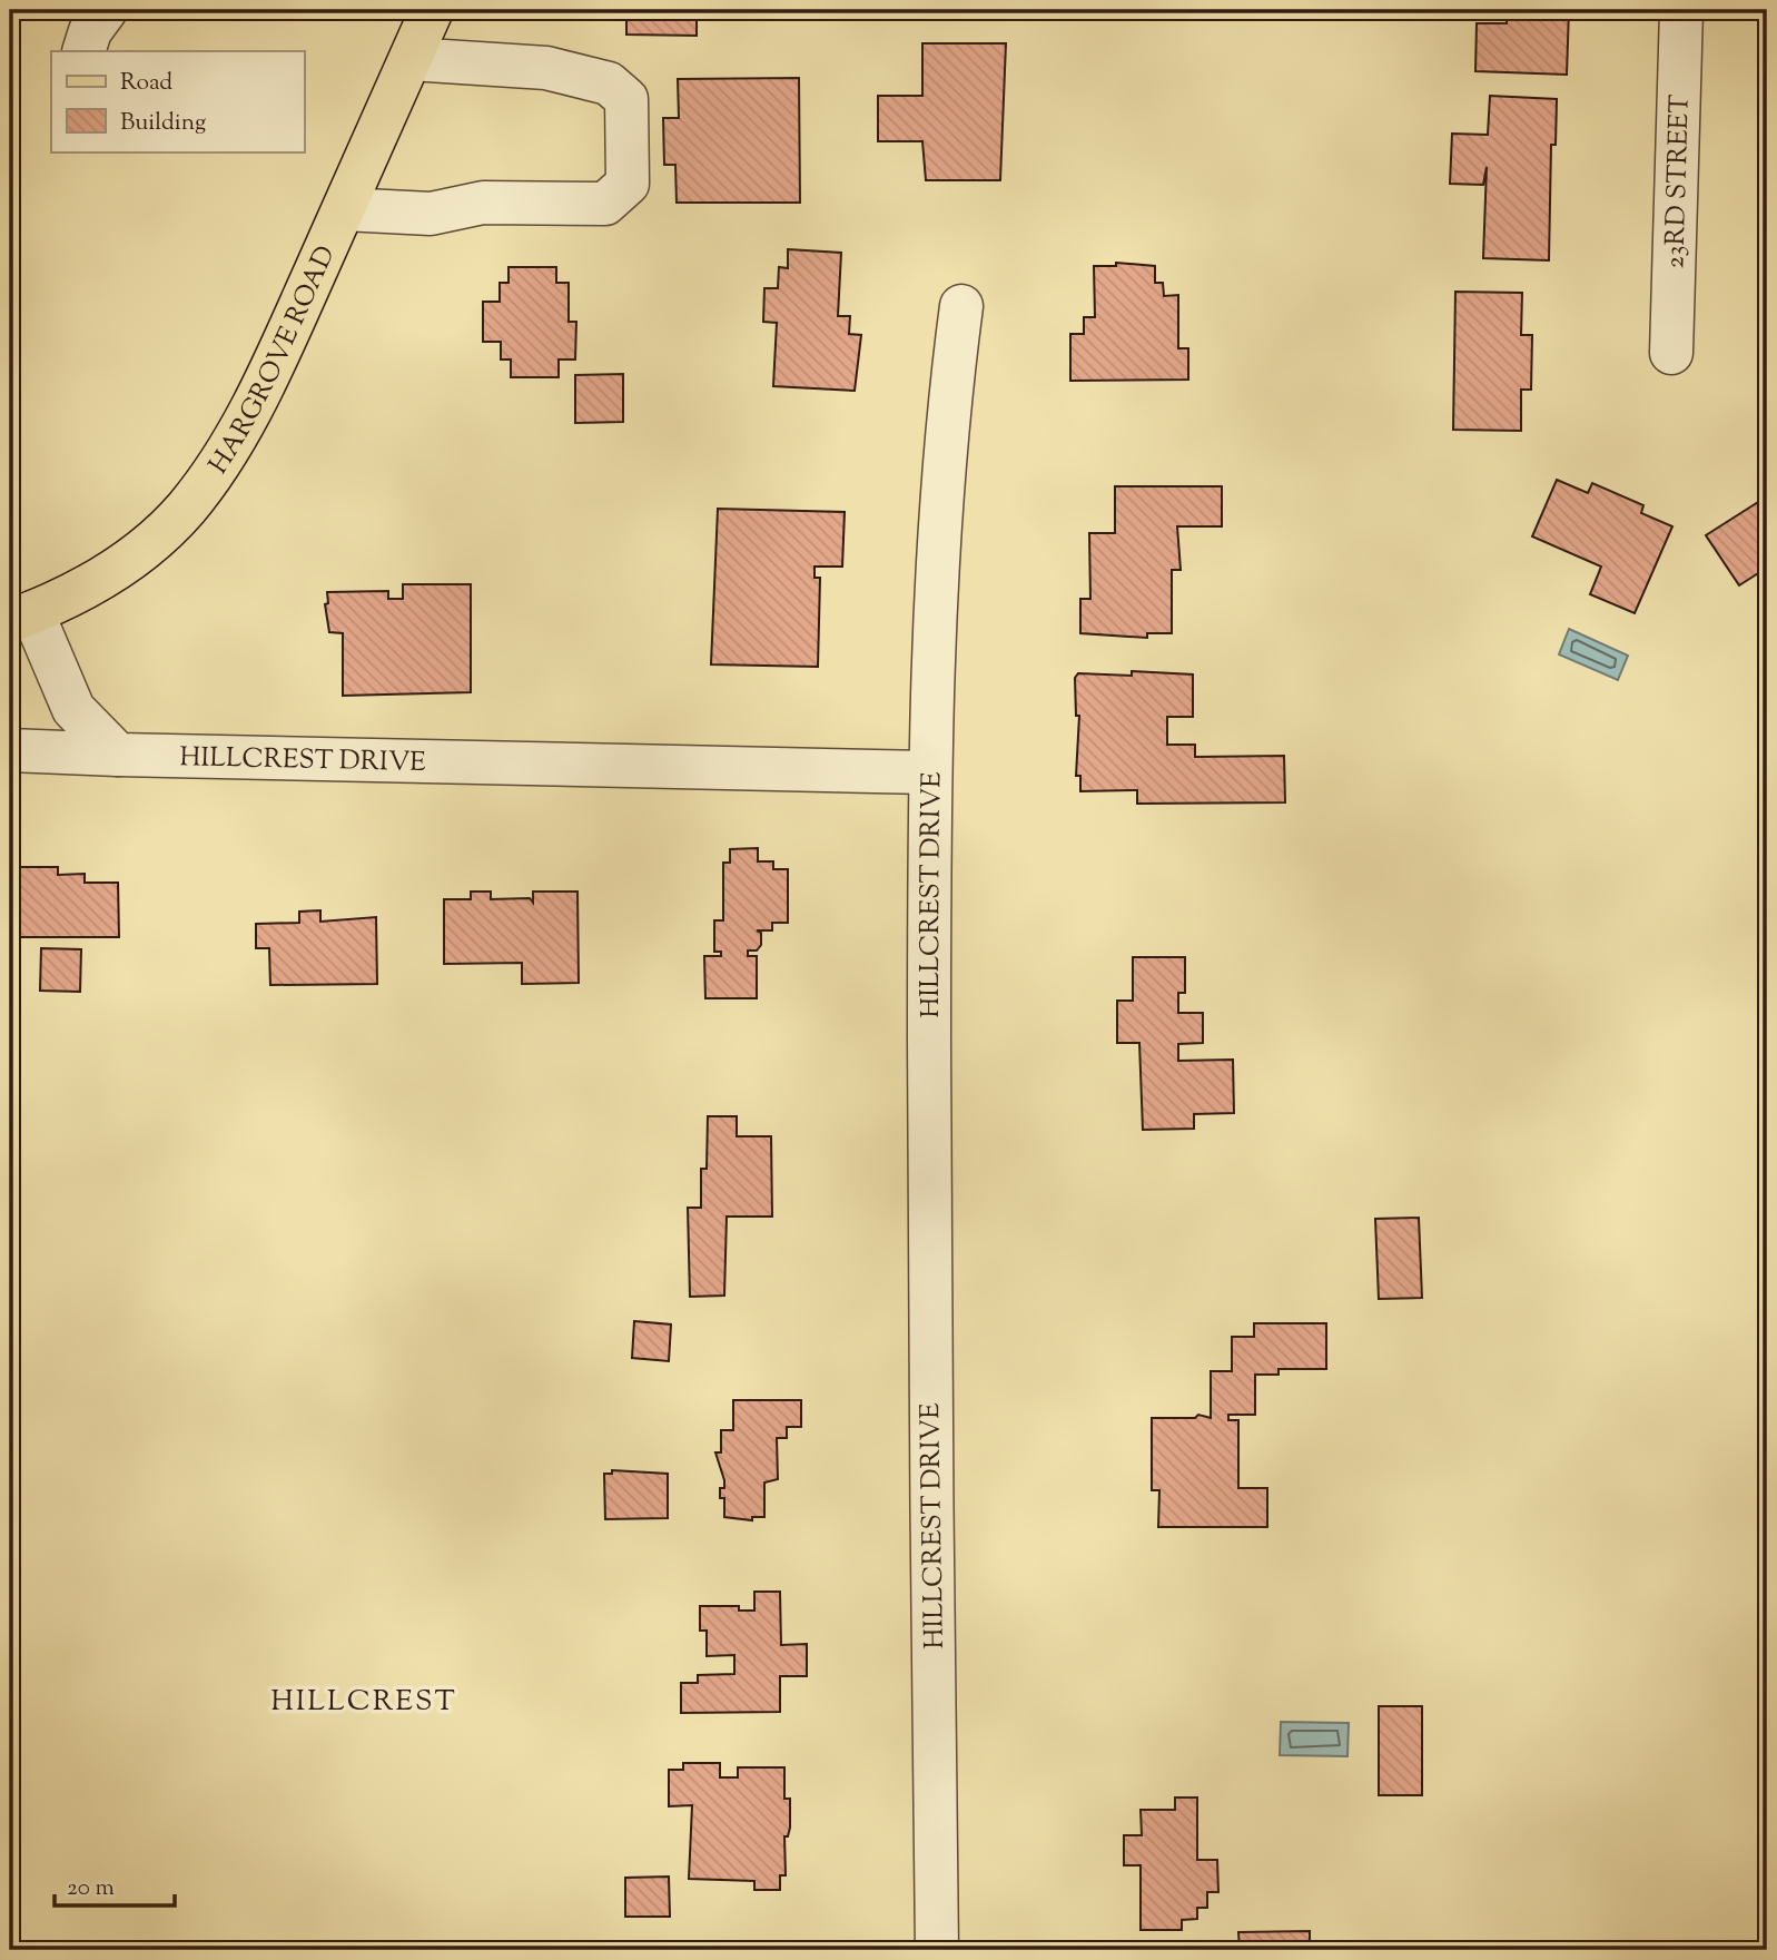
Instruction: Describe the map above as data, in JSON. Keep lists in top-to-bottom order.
{
  "streets": {
    "main road": ["HARGROVE ROAD"],
    "street": ["23RD STREET", "HILLCREST DRIVE"]
  },
  "districts": ["HILLCREST"],
  "legend": ["Road", "Building"],
  "scale_bar": "20 m"
}
